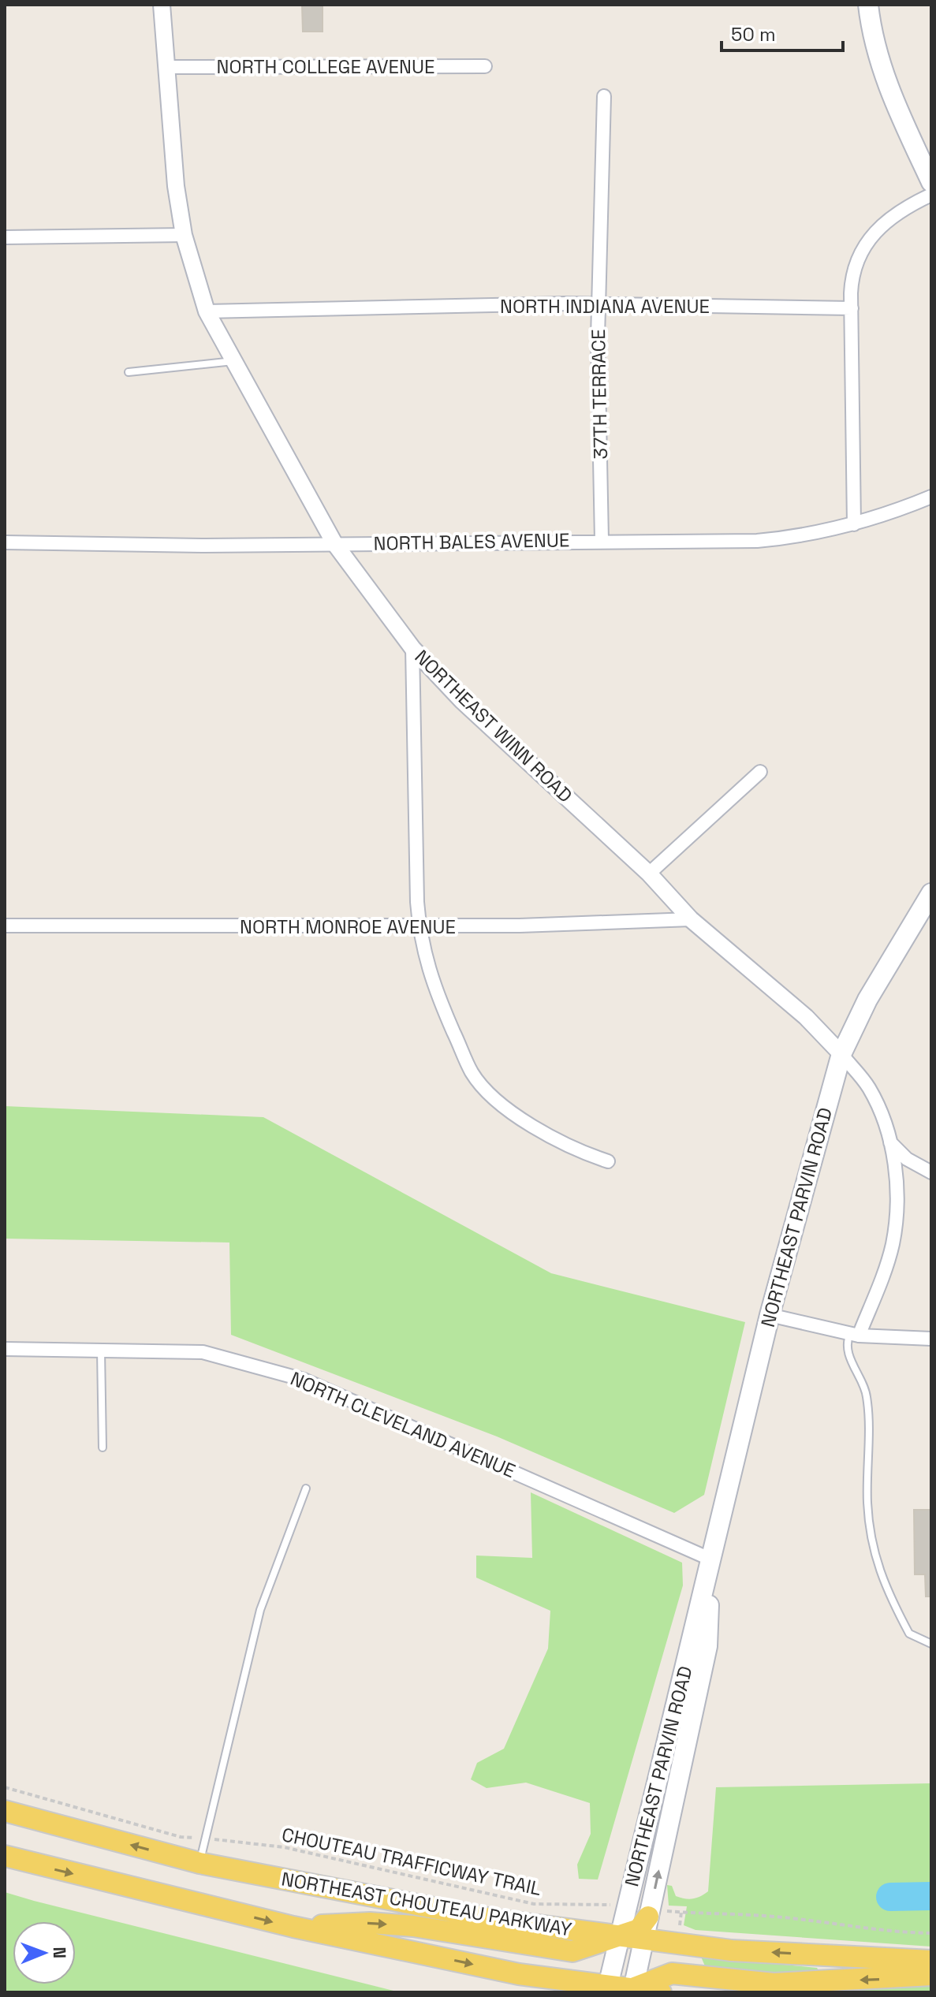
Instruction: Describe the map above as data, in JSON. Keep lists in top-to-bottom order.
{
  "streets": {
    "main road": ["NORTHEAST PARVIN ROAD", "NORTHEAST CHOUTEAU PARKWAY"],
    "street": [
      "NORTH COLLEGE AVENUE",
      "NORTH INDIANA AVENUE",
      "37TH TERRACE",
      "NORTH BALES AVENUE",
      "NORTHEAST WINN ROAD",
      "NORTH MONROE AVENUE",
      "NORTH CLEVELAND AVENUE"
    ],
    "path": ["CHOUTEAU TRAFFICWAY TRAIL"]
  },
  "crossings": [
    ["NORTH COLLEGE AVENUE", "NORTHEAST WINN ROAD"],
    ["NORTH INDIANA AVENUE", "37TH TERRACE"],
    ["NORTH INDIANA AVENUE", "NORTHEAST WINN ROAD"],
    ["37TH TERRACE", "NORTH BALES AVENUE"],
    ["NORTH BALES AVENUE", "NORTHEAST WINN ROAD"],
    ["NORTHEAST WINN ROAD", "NORTH MONROE AVENUE"],
    ["NORTHEAST WINN ROAD", "NORTHEAST PARVIN ROAD"],
    ["NORTHEAST PARVIN ROAD", "NORTH CLEVELAND AVENUE"],
    ["NORTHEAST PARVIN ROAD", "CHOUTEAU TRAFFICWAY TRAIL"],
    ["NORTHEAST PARVIN ROAD", "NORTHEAST CHOUTEAU PARKWAY"]
  ],
  "scale_bar": "50 m",
  "north": "right"
}
